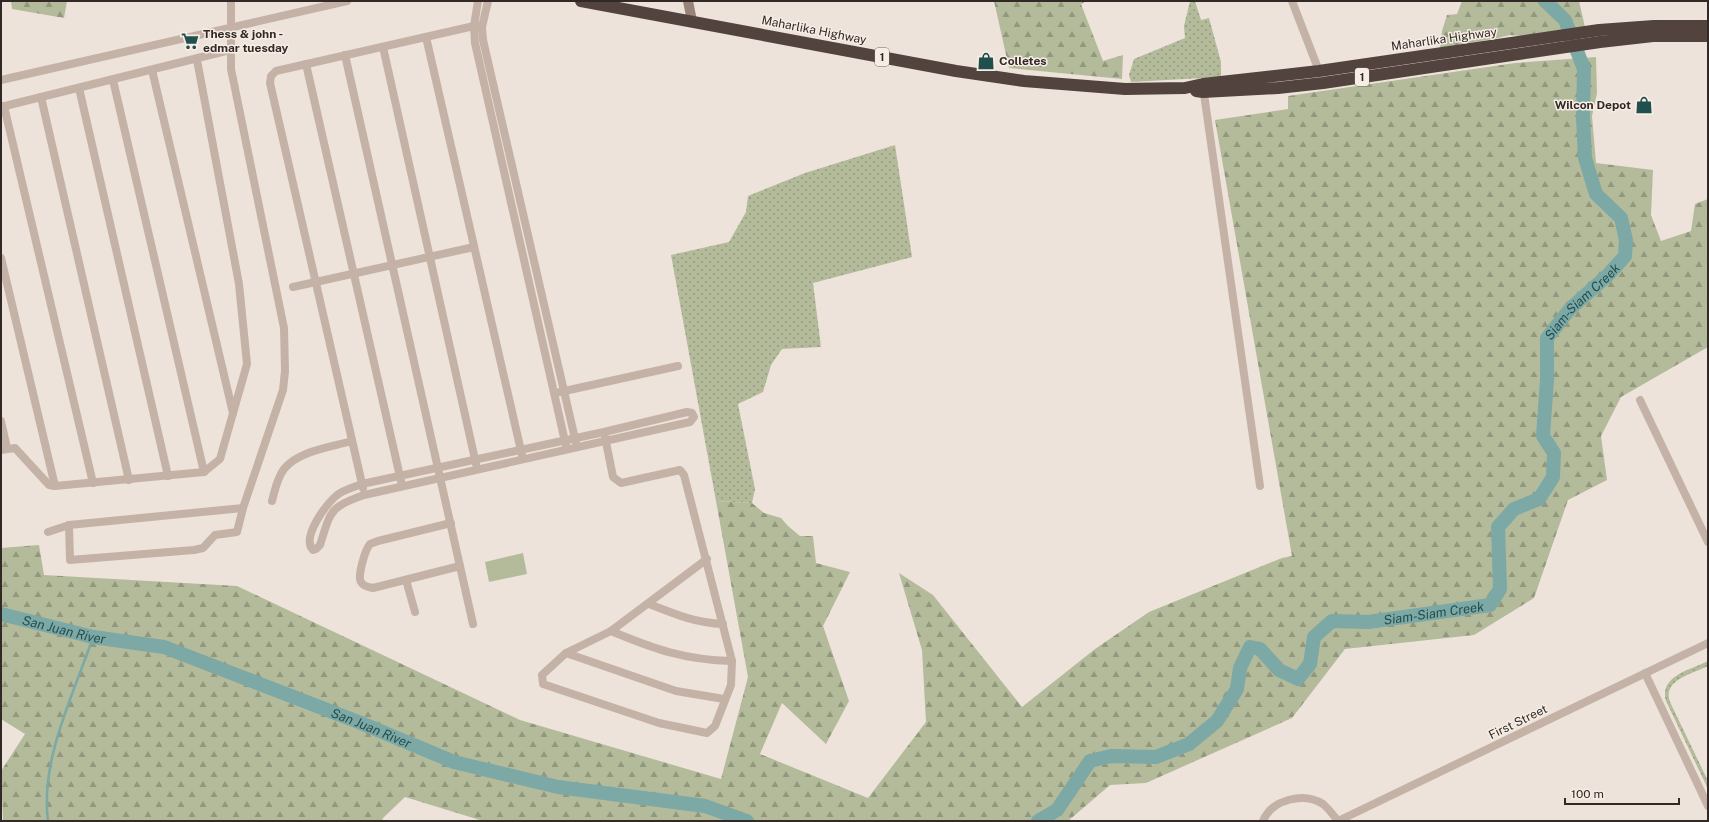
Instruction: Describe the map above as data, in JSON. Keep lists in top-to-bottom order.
{
  "streets": {
    "highway": ["Maharlika Highway", "1"],
    "street": ["First Street"]
  },
  "water": ["Siam-Siam Creek", "San Juan River"],
  "places": {
    "supermarket": ["Thess & john - edmar tuesday"],
    "shop": ["Colletes", "Wilcon Depot"]
  },
  "scale_bar": "100 m"
}
